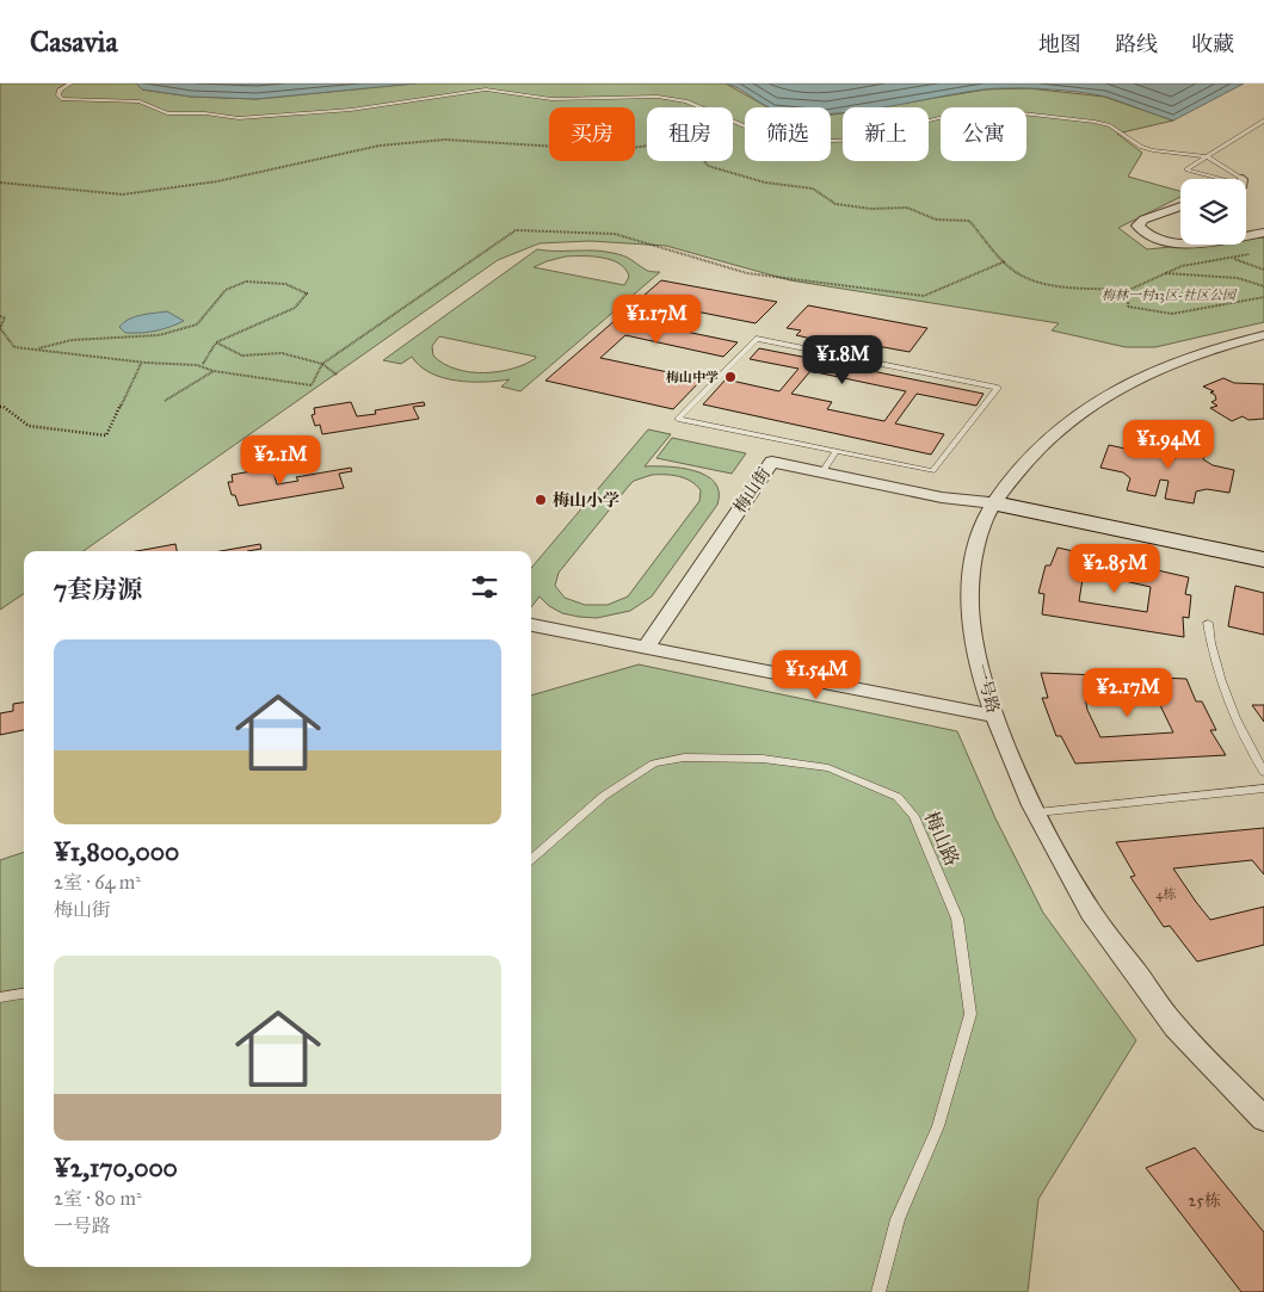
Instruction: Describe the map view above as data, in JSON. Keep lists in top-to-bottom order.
{
  "streets": {
    "street": ["梅山街", "一号路"],
    "lane": ["梅山路"]
  },
  "crossings": [
    ["梅山街", "一号路"]
  ],
  "parks": ["梅林一村13区-社区公园"],
  "places": ["梅山中学", "梅山小学"],
  "house_numbers": ["4栋", "25栋"],
  "page": {
    "header": "Casavia",
    "nav": ["地图", "路线", "收藏"],
    "chip": [
      "买房",
      "租房",
      "筛选",
      "新上",
      "公寓"
    ],
    "price": [
      "¥1.17M",
      "¥1.8M",
      "¥1.94M",
      "¥2.1M",
      "¥2.85M",
      "¥1.54M",
      "¥2.17M"
    ],
    "heading": "7套房源",
    "list": [
      {
        "name": "¥1,800,000",
        "note": "2室 · 64 m² · 梅山街"
      },
      {
        "name": "¥2,170,000",
        "note": "2室 · 80 m² · 一号路"
      }
    ]
  }
}
